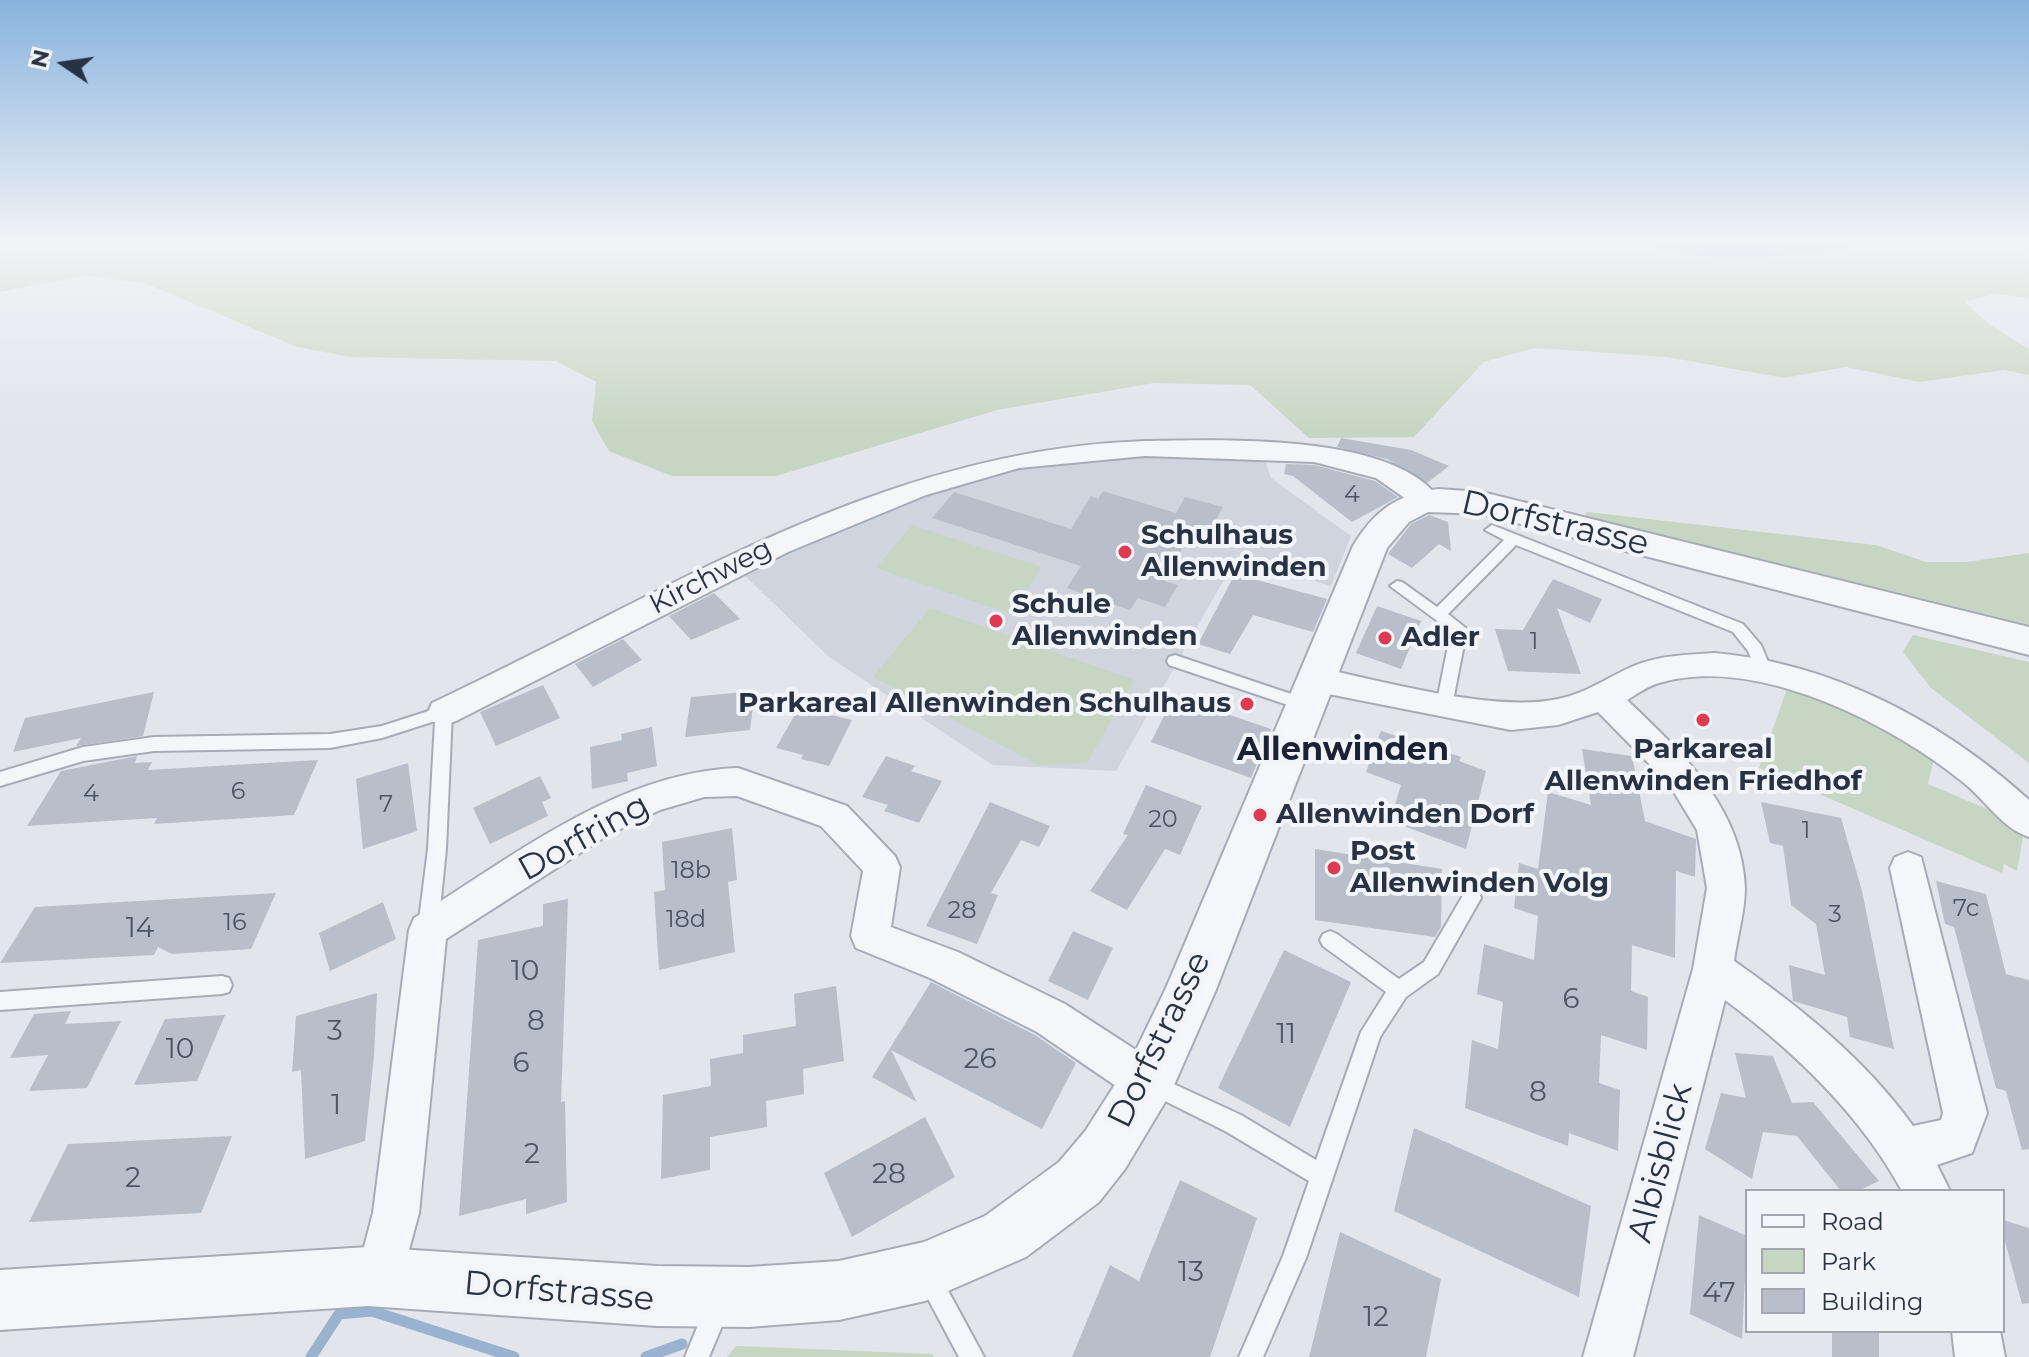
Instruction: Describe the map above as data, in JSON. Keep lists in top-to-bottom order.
{
  "streets": {
    "street": [
      "Dorfstrasse",
      "Kirchweg",
      "Dorfring",
      "Albisblick"
    ]
  },
  "crossings": [
    ["Dorfstrasse", "Kirchweg"],
    ["Dorfstrasse", "Dorfring"]
  ],
  "districts": ["Allenwinden"],
  "places": [
    "Schulhaus Allenwinden",
    "Schule Allenwinden",
    "Adler",
    "Parkareal Allenwinden Schulhaus",
    "Parkareal Allenwinden Friedhof",
    "Allenwinden Dorf",
    "Post Allenwinden Volg"
  ],
  "house_numbers": [
    "4",
    "1",
    "6",
    "4",
    "7",
    "20",
    "1",
    "18b",
    "7c",
    "28",
    "3",
    "18d",
    "16",
    "14",
    "10",
    "6",
    "8",
    "3",
    "11",
    "10",
    "26",
    "6",
    "8",
    "1",
    "2",
    "28",
    "2",
    "13",
    "47",
    "12"
  ],
  "legend": ["Road", "Park", "Building"],
  "north": "left"
}
